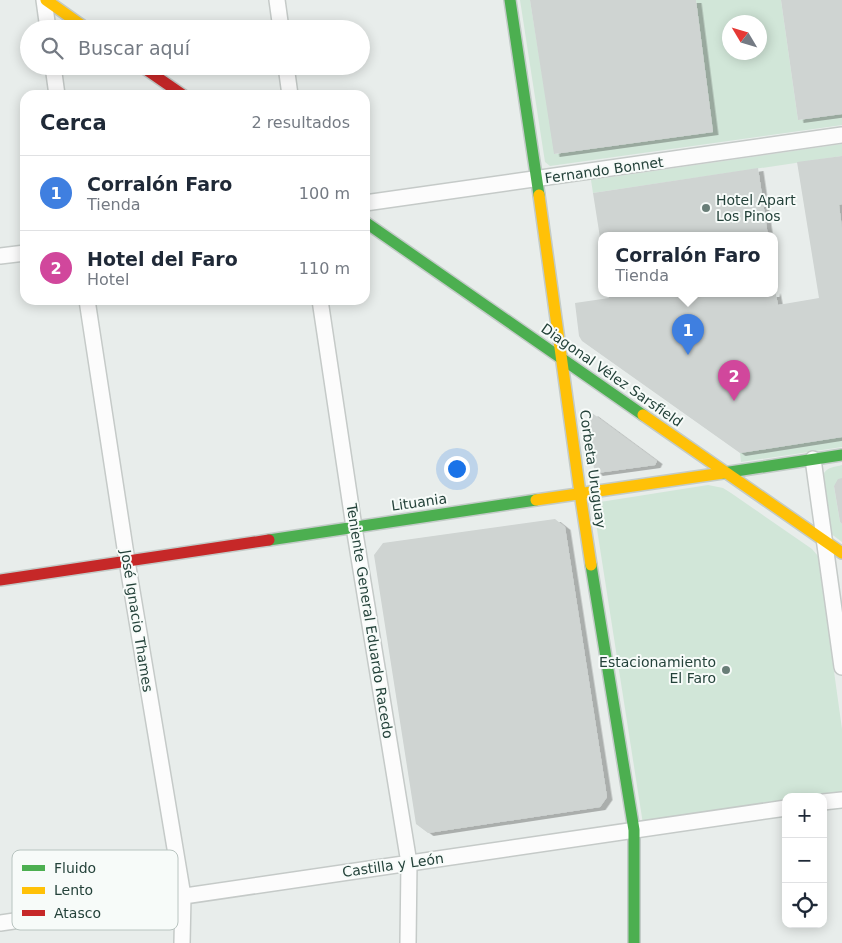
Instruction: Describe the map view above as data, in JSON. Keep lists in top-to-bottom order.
{
  "streets": {
    "street": [
      "Fernando Bonnet",
      "Diagonal Vélez Sarsfield",
      "Corbeta Uruguay",
      "Lituania",
      "José Ignacio Thames",
      "Teniente General Eduardo Racedo",
      "Castilla y León"
    ]
  },
  "crossings": [
    ["Fernando Bonnet", "Corbeta Uruguay"],
    ["Diagonal Vélez Sarsfield", "Corbeta Uruguay"],
    ["Diagonal Vélez Sarsfield", "Lituania"],
    ["Corbeta Uruguay", "Lituania"],
    ["Corbeta Uruguay", "Castilla y León"],
    ["Lituania", "José Ignacio Thames"],
    ["Lituania", "Teniente General Eduardo Racedo"],
    ["José Ignacio Thames", "Castilla y León"],
    ["Teniente General Eduardo Racedo", "Castilla y León"]
  ],
  "places": ["Hotel Apart Los Pinos", "Estacionamiento El Faro"],
  "legend": ["Fluido", "Lento", "Atasco"],
  "north": "top left",
  "page": {
    "search": "Buscar aquí",
    "heading": ["Cerca", "2 resultados"],
    "list": [
      {
        "mark": "1",
        "name": "Corralón Faro",
        "note": "Tienda",
        "value": "100 m"
      },
      {
        "mark": "2",
        "name": "Hotel del Faro",
        "note": "Hotel",
        "value": "110 m"
      }
    ],
    "popup": ["Corralón Faro", "Tienda"],
    "pins": ["1", "2"],
    "map_buttons": ["+", "−"]
  }
}
